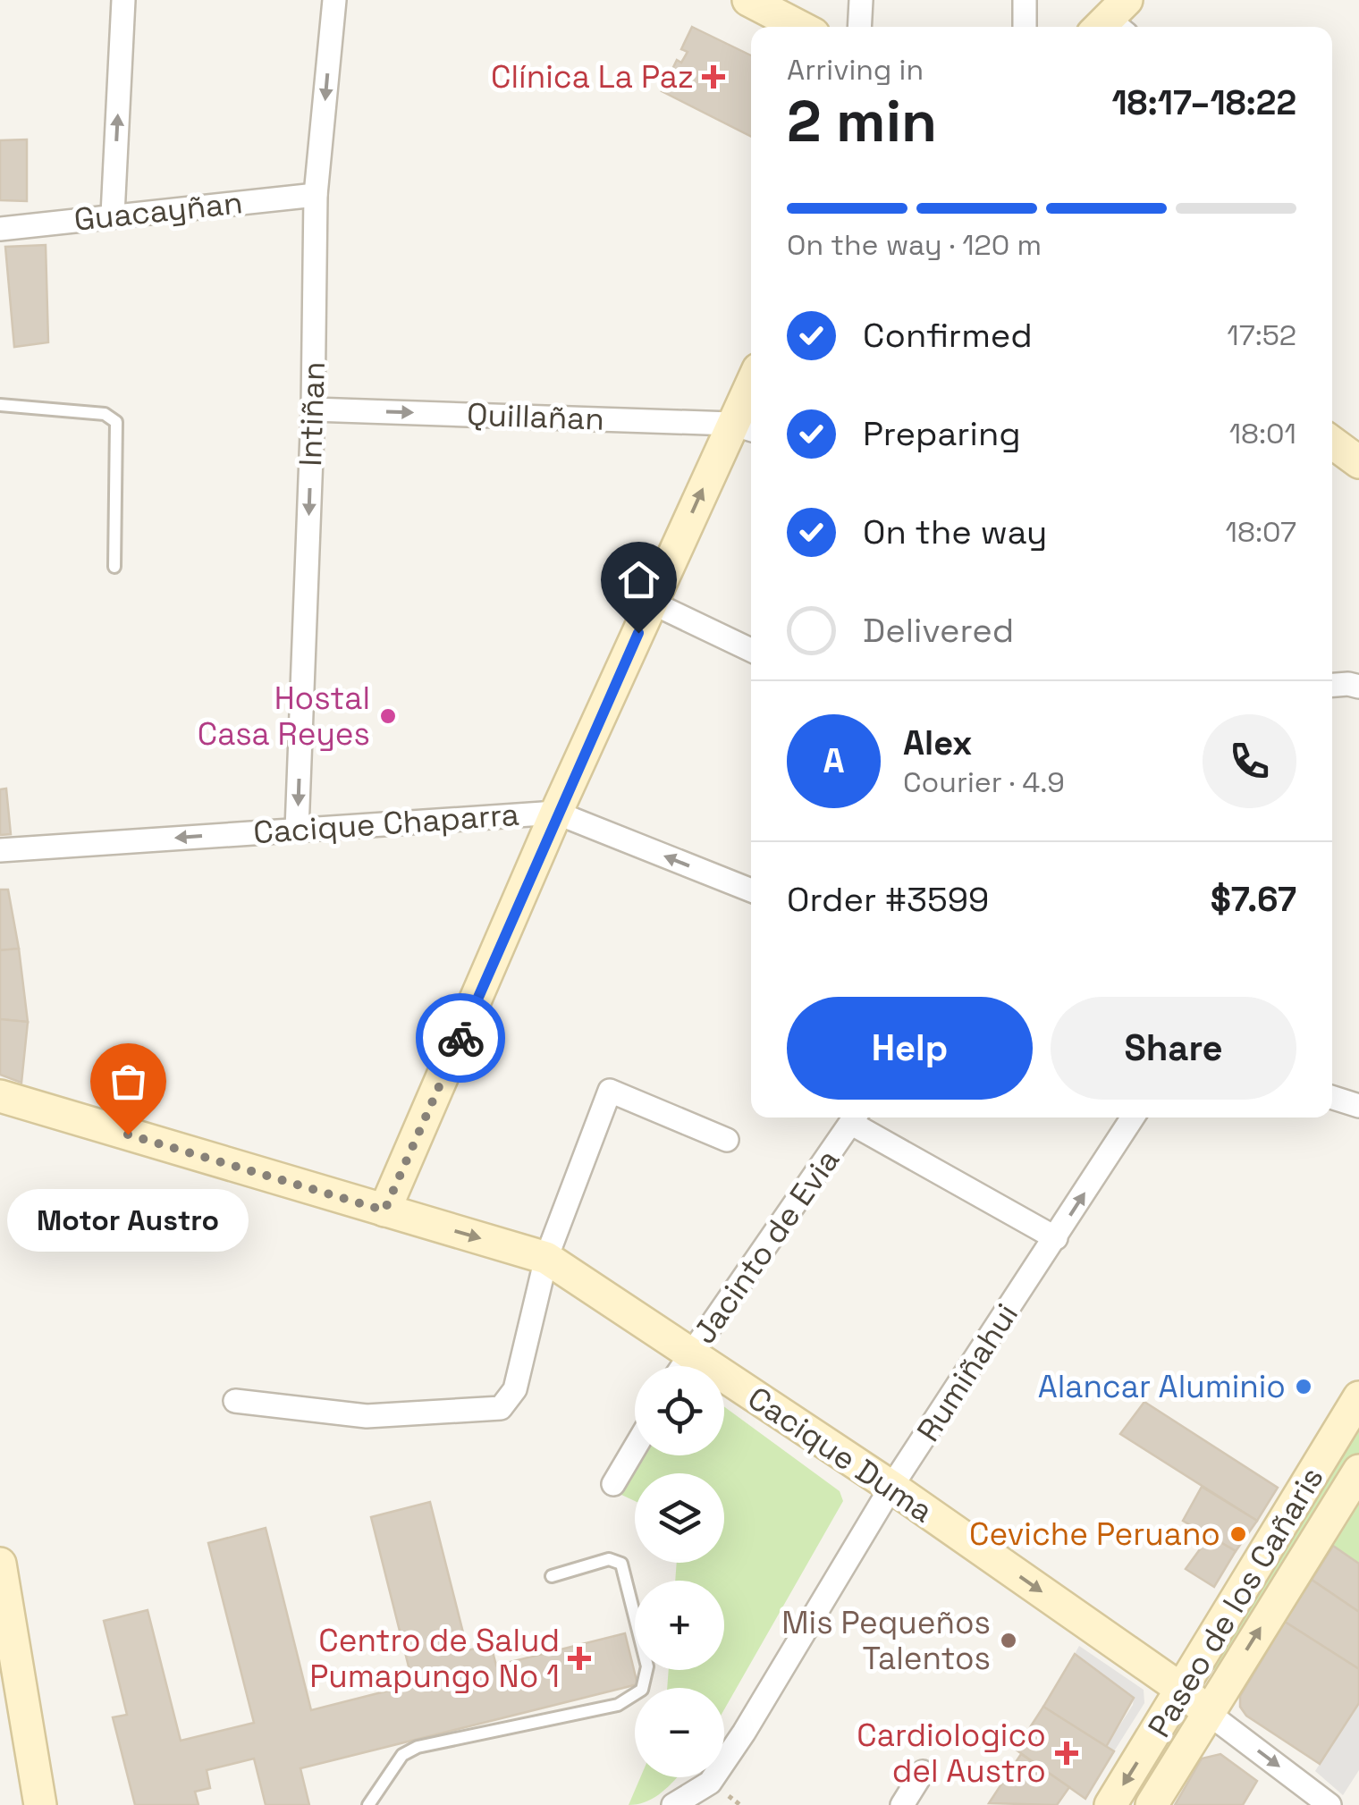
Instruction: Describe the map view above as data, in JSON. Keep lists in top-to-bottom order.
{
  "streets": {
    "street": [
      "Guacayñan",
      "Intiñan",
      "Quillañan",
      "Cacique Chaparra",
      "Jacinto de Evia",
      "Rumiñahui",
      "Cacique Duma",
      "Paseo de los Cañaris"
    ]
  },
  "crossings": [
    ["Guacayñan", "Intiñan"],
    ["Intiñan", "Quillañan"],
    ["Intiñan", "Cacique Chaparra"],
    ["Jacinto de Evia", "Cacique Duma"],
    ["Rumiñahui", "Cacique Duma"],
    ["Cacique Duma", "Paseo de los Cañaris"]
  ],
  "one_way": [
    "Intiñan",
    "Quillañan",
    "Cacique Chaparra",
    "Cacique Duma"
  ],
  "places": {
    "health": ["Clínica La Paz", "Centro de Salud Pumapungo No 1", "Cardiologico del Austro"],
    "other": [
      "Hostal Casa Reyes",
      "Motor Austro",
      "Alancar Aluminio",
      "Ceviche Peruano",
      "Mis Pequeños Talentos"
    ]
  },
  "page": {
    "heading": ["2 min", "Arriving in", "18:17–18:22"],
    "panel": [
      "Alex",
      "Courier · 4.9",
      "Order #3599",
      "$7.67"
    ],
    "bar": "On the way · 120 m",
    "list": [
      ["Confirmed", "17:52"],
      ["Preparing", "18:01"],
      ["On the way", "18:07"],
      "Delivered"
    ],
    "round": "A",
    "buttons": ["Help", "Share"],
    "bubble": "Motor Austro",
    "map_buttons": ["+", "−"]
  }
}
